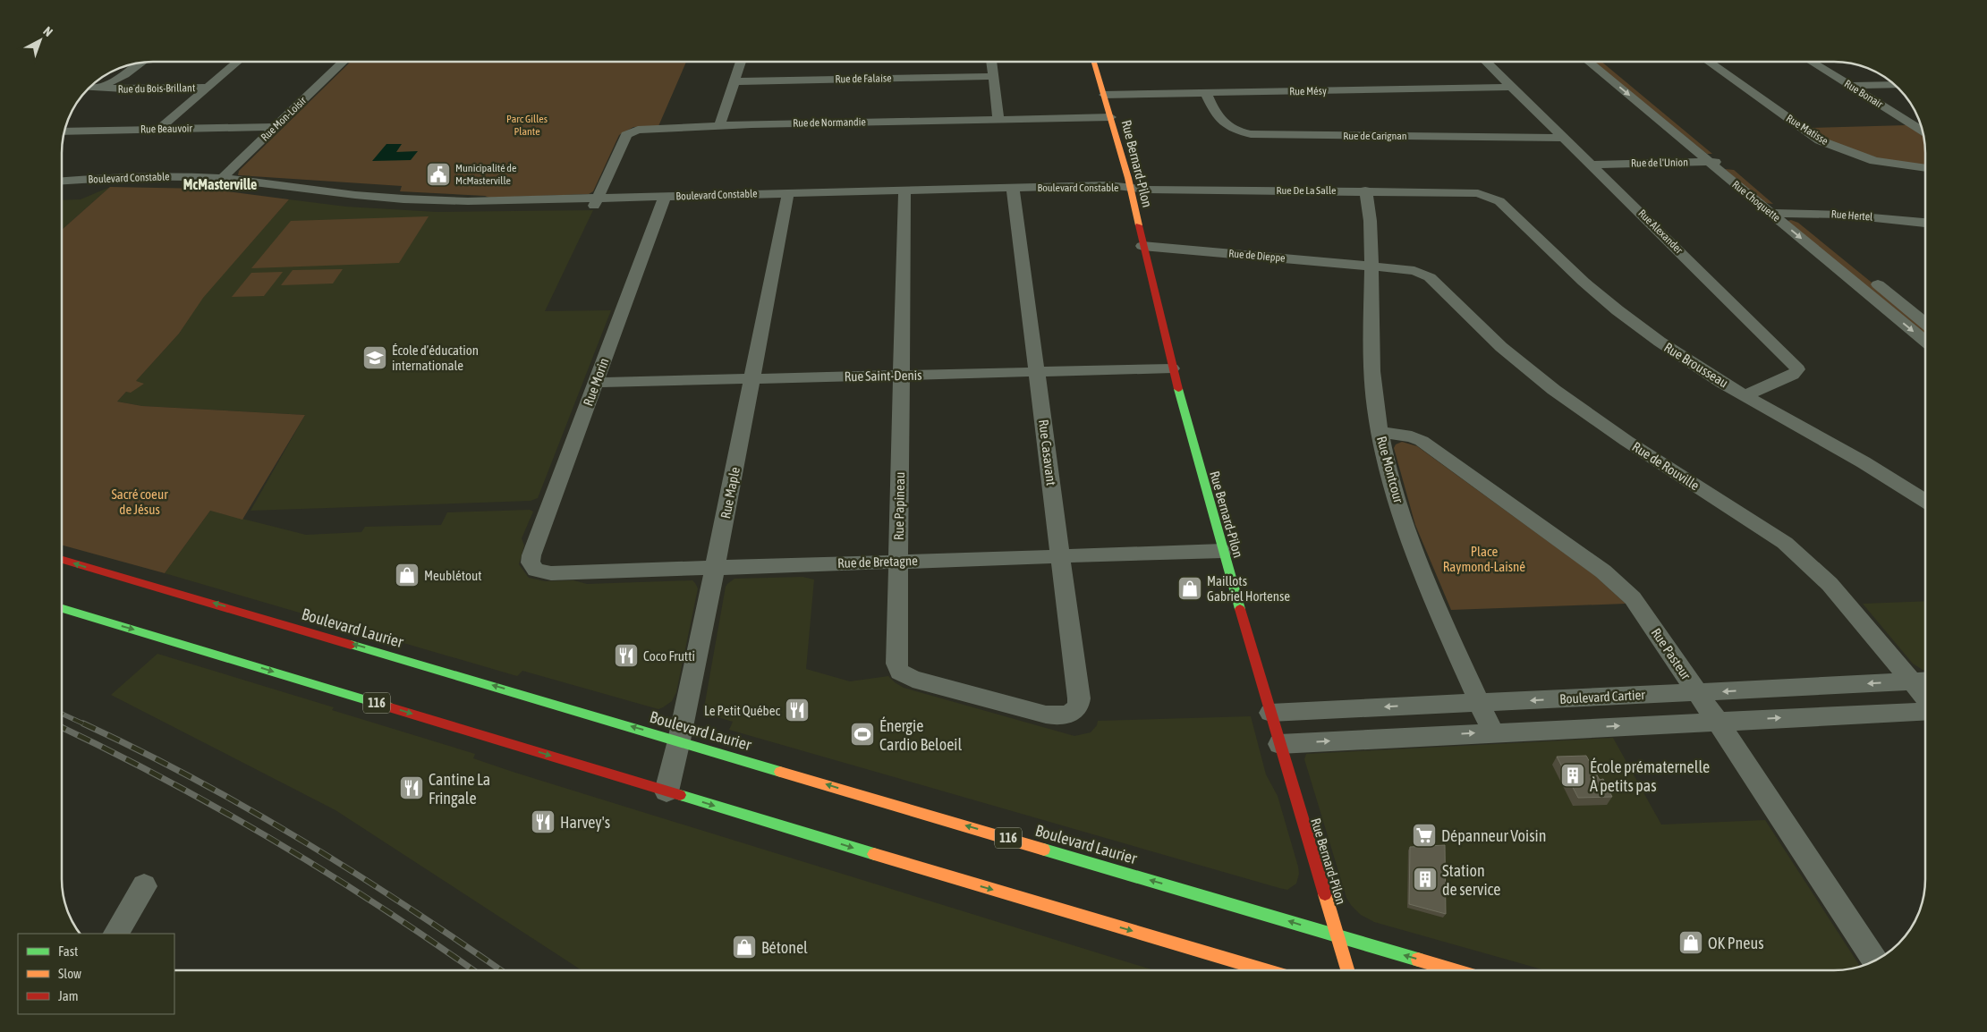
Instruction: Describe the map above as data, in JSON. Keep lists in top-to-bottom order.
{
  "streets": {
    "main road": ["Rue Bernard-Pilon", "Boulevard Laurier", "116"],
    "street": [
      "Rue de Falaise",
      "Rue du Bois-Brillant",
      "Rue Mésy",
      "Rue Bonair",
      "Rue Mon-Loisir",
      "Rue de Normandie",
      "Rue Beauvoir",
      "Rue Matisse",
      "Rue de Carignan",
      "Rue de l'Union",
      "Boulevard Constable",
      "Rue De La Salle",
      "Rue Choquette",
      "Rue Hertel",
      "Rue Alexander",
      "Rue de Dieppe",
      "Rue Brousseau",
      "Rue Saint-Denis",
      "Rue Morin",
      "Rue Casavant",
      "Rue de Rouville",
      "Rue Montcour",
      "Rue Maple",
      "Rue Papineau",
      "Rue de Bretagne",
      "Rue Pasteur",
      "Boulevard Cartier"
    ]
  },
  "crossings": [
    ["Rue Mésy", "Rue de Carignan"],
    ["Rue Mésy", "Rue Bernard-Pilon"],
    ["Rue Mésy", "Rue Alexander"],
    ["Rue Mon-Loisir", "Rue Beauvoir"],
    ["Rue Mon-Loisir", "Boulevard Constable"],
    ["Rue de Normandie", "Rue Bernard-Pilon"],
    ["Rue de Normandie", "Boulevard Constable"],
    ["Rue de Carignan", "Rue Alexander"],
    ["Rue de l'Union", "Rue Choquette"],
    ["Rue de l'Union", "Rue Alexander"],
    ["Rue Bernard-Pilon", "Boulevard Constable"],
    ["Rue Bernard-Pilon", "Rue De La Salle"],
    ["Rue Bernard-Pilon", "Rue de Dieppe"],
    ["Rue Bernard-Pilon", "Rue Saint-Denis"],
    ["Rue Bernard-Pilon", "Rue de Bretagne"],
    ["Rue Bernard-Pilon", "Boulevard Laurier"],
    ["Rue Bernard-Pilon", "Boulevard Cartier"],
    ["Rue Bernard-Pilon", "116"],
    ["Boulevard Constable", "Rue De La Salle"],
    ["Boulevard Constable", "Rue Morin"],
    ["Boulevard Constable", "Rue Casavant"],
    ["Boulevard Constable", "Rue Maple"],
    ["Boulevard Constable", "Rue Papineau"],
    ["Rue De La Salle", "Rue Brousseau"],
    ["Rue De La Salle", "Rue Montcour"],
    ["Rue Choquette", "Rue Hertel"],
    ["Rue Alexander", "Rue Brousseau"],
    ["Rue de Dieppe", "Rue de Rouville"],
    ["Rue de Dieppe", "Rue Montcour"],
    ["Rue Saint-Denis", "Rue Morin"],
    ["Rue Saint-Denis", "Rue Casavant"],
    ["Rue Saint-Denis", "Rue Maple"],
    ["Rue Saint-Denis", "Rue Papineau"],
    ["Rue Morin", "Rue de Bretagne"],
    ["Rue Casavant", "Rue Papineau"],
    ["Rue Casavant", "Rue de Bretagne"],
    ["Rue de Rouville", "Rue Montcour"],
    ["Rue de Rouville", "Boulevard Cartier"],
    ["Rue Montcour", "Rue Pasteur"],
    ["Rue Montcour", "Boulevard Cartier"],
    ["Rue Maple", "Rue de Bretagne"],
    ["Rue Maple", "Boulevard Laurier"],
    ["Rue Maple", "116"],
    ["Rue Papineau", "Rue de Bretagne"],
    ["Boulevard Laurier", "116"],
    ["Rue Pasteur", "Boulevard Cartier"]
  ],
  "districts": ["McMasterville"],
  "parks": ["Parc Gilles Plante", "Sacré coeur de Jésus", "Place Raymond-Laisné"],
  "places": {
    "public building": ["Municipalité de McMasterville"],
    "school or university": ["École d’éducation internationale"],
    "shop": [
      "Meublétout",
      "Maillots Gabriel Hortense",
      "OK Pneus",
      "Bétonel"
    ],
    "restaurant": [
      "Coco Frutti",
      "Le Petit Québec",
      "Cantine La Fringale",
      "Harvey's"
    ],
    "sports": ["Énergie Cardio Beloeil"],
    "building": ["École prématernelle À petits pas", "Station de service"],
    "supermarket": ["Dépanneur Voisin"]
  },
  "legend": ["Fast", "Slow", "Jam"],
  "north": "top right"
}
